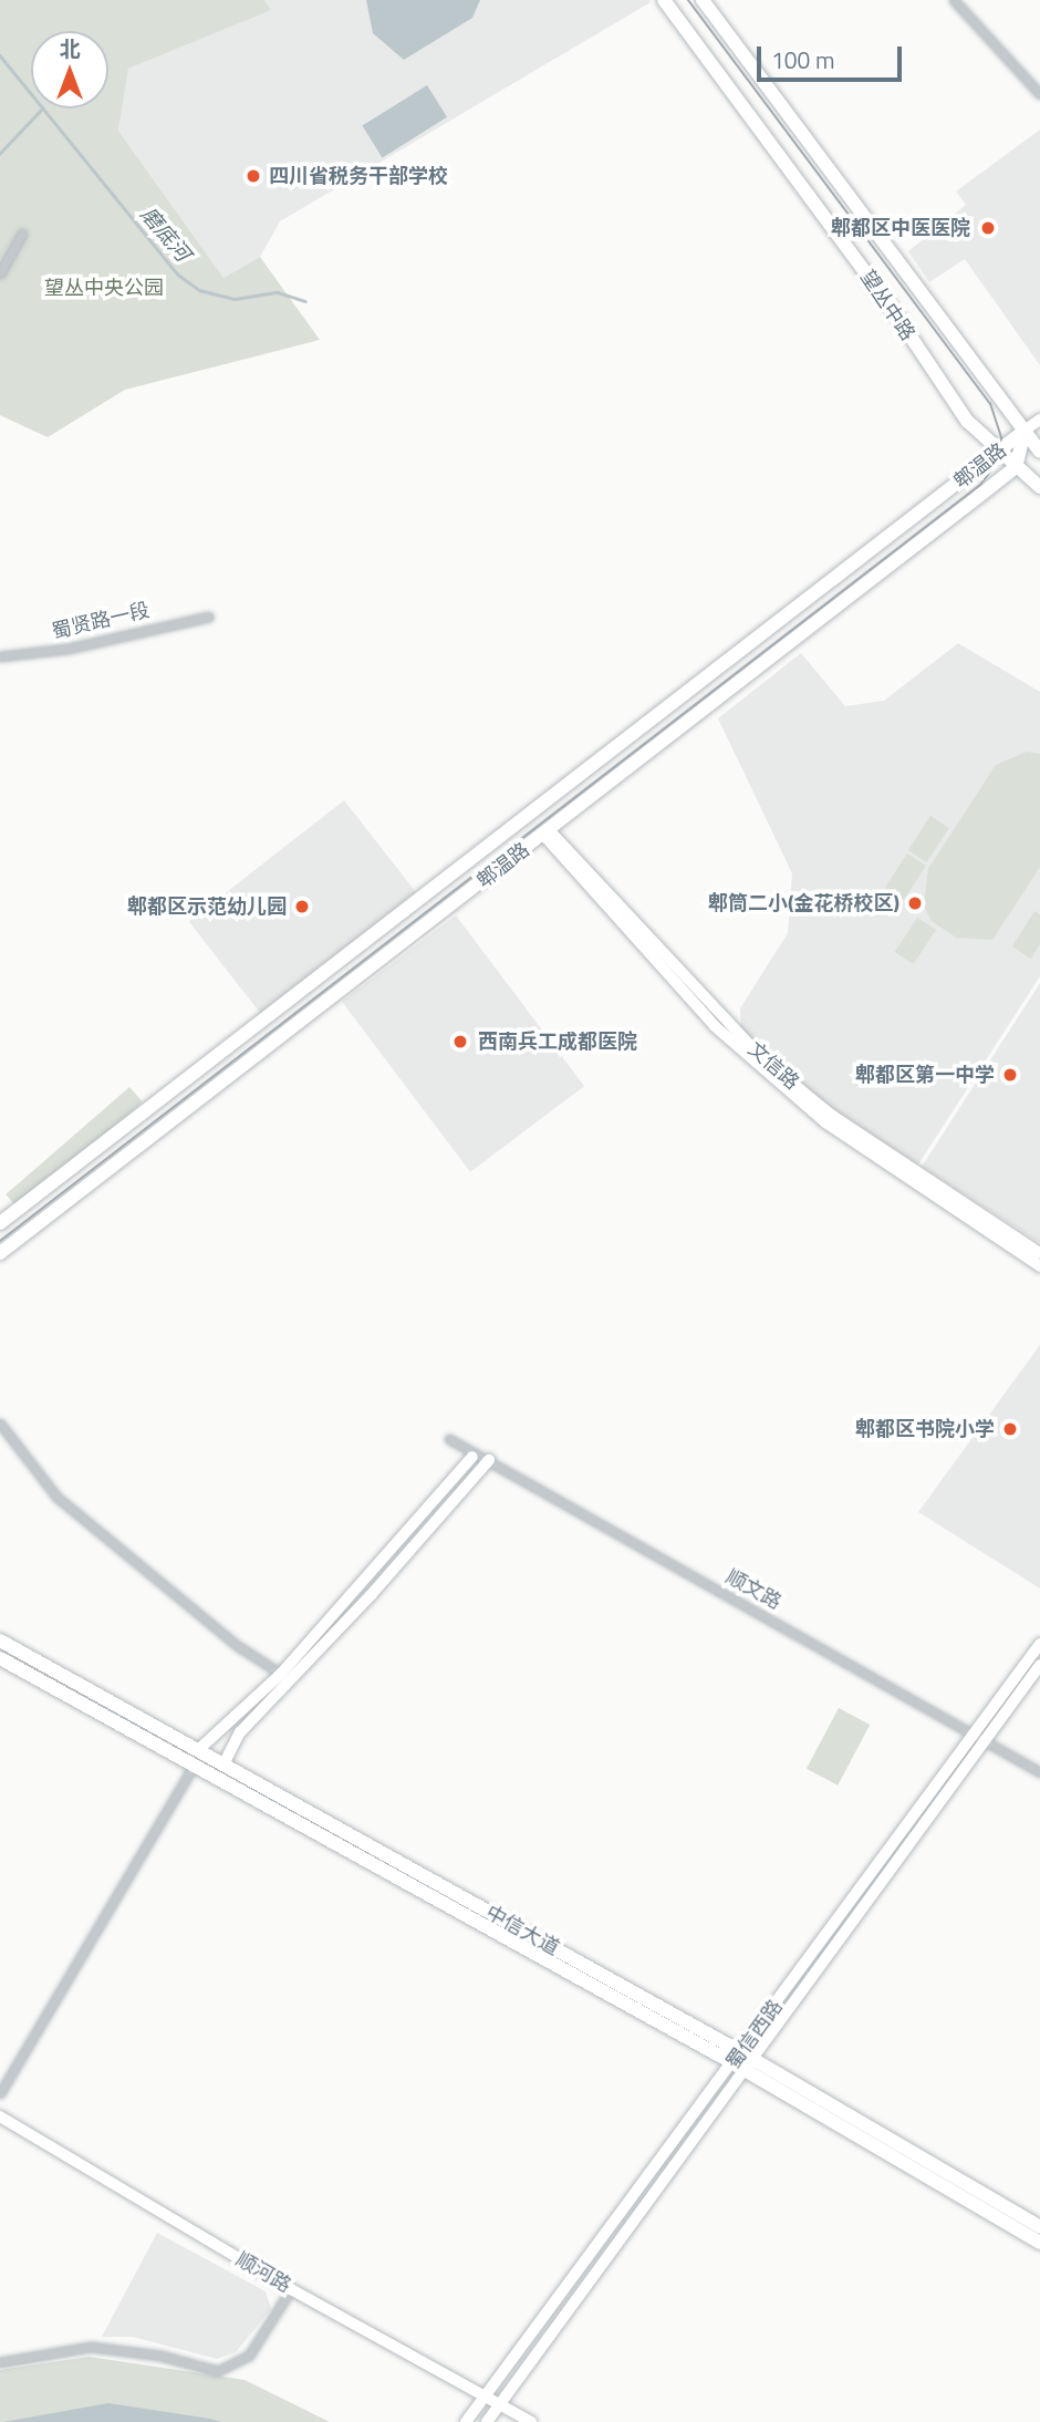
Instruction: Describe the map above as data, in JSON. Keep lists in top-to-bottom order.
{
  "streets": {
    "main road": ["望丛中路", "郫温路", "中信大道"],
    "street": [
      "蜀贤路一段",
      "文信路",
      "顺文路",
      "蜀信西路",
      "顺河路"
    ]
  },
  "crossings": [
    ["望丛中路", "郫温路"],
    ["郫温路", "文信路"],
    ["顺文路", "蜀信西路"],
    ["中信大道", "蜀信西路"],
    ["蜀信西路", "顺河路"]
  ],
  "water": ["磨底河"],
  "parks": ["望丛中央公园"],
  "places": [
    "四川省税务干部学校",
    "郫都区中医医院",
    "郫筒二小(金花桥校区)",
    "郫都区示范幼儿园",
    "西南兵工成都医院",
    "郫都区第一中学",
    "郫都区书院小学"
  ],
  "scale_bar": "100 m",
  "north": "top"
}
